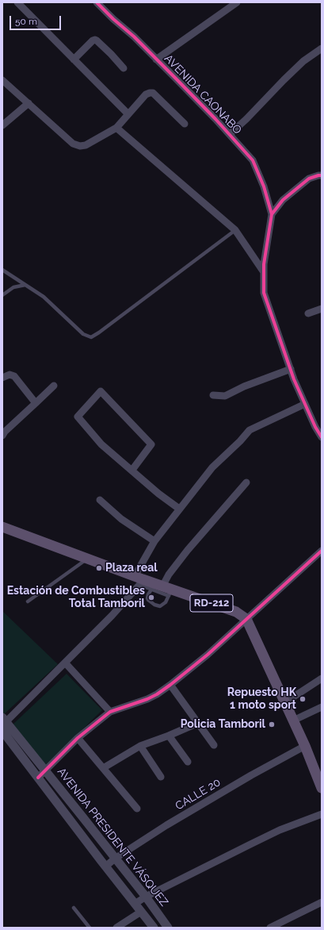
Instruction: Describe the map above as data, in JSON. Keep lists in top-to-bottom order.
{
  "streets": {
    "main road": ["RD-212"],
    "street": ["AVENIDA CAONABO", "CALLE 20", "AVENIDA PRESIDENTE VÁSQUEZ"]
  },
  "crossings": [
    ["RD-212", "CALLE 20"],
    ["CALLE 20", "AVENIDA PRESIDENTE VÁSQUEZ"]
  ],
  "places": [
    "Plaza real",
    "Estación de Combustibles Total Tamboril",
    "Repuesto HK 1 moto sport",
    "Policia Tamboril"
  ],
  "scale_bar": "50 m"
}
